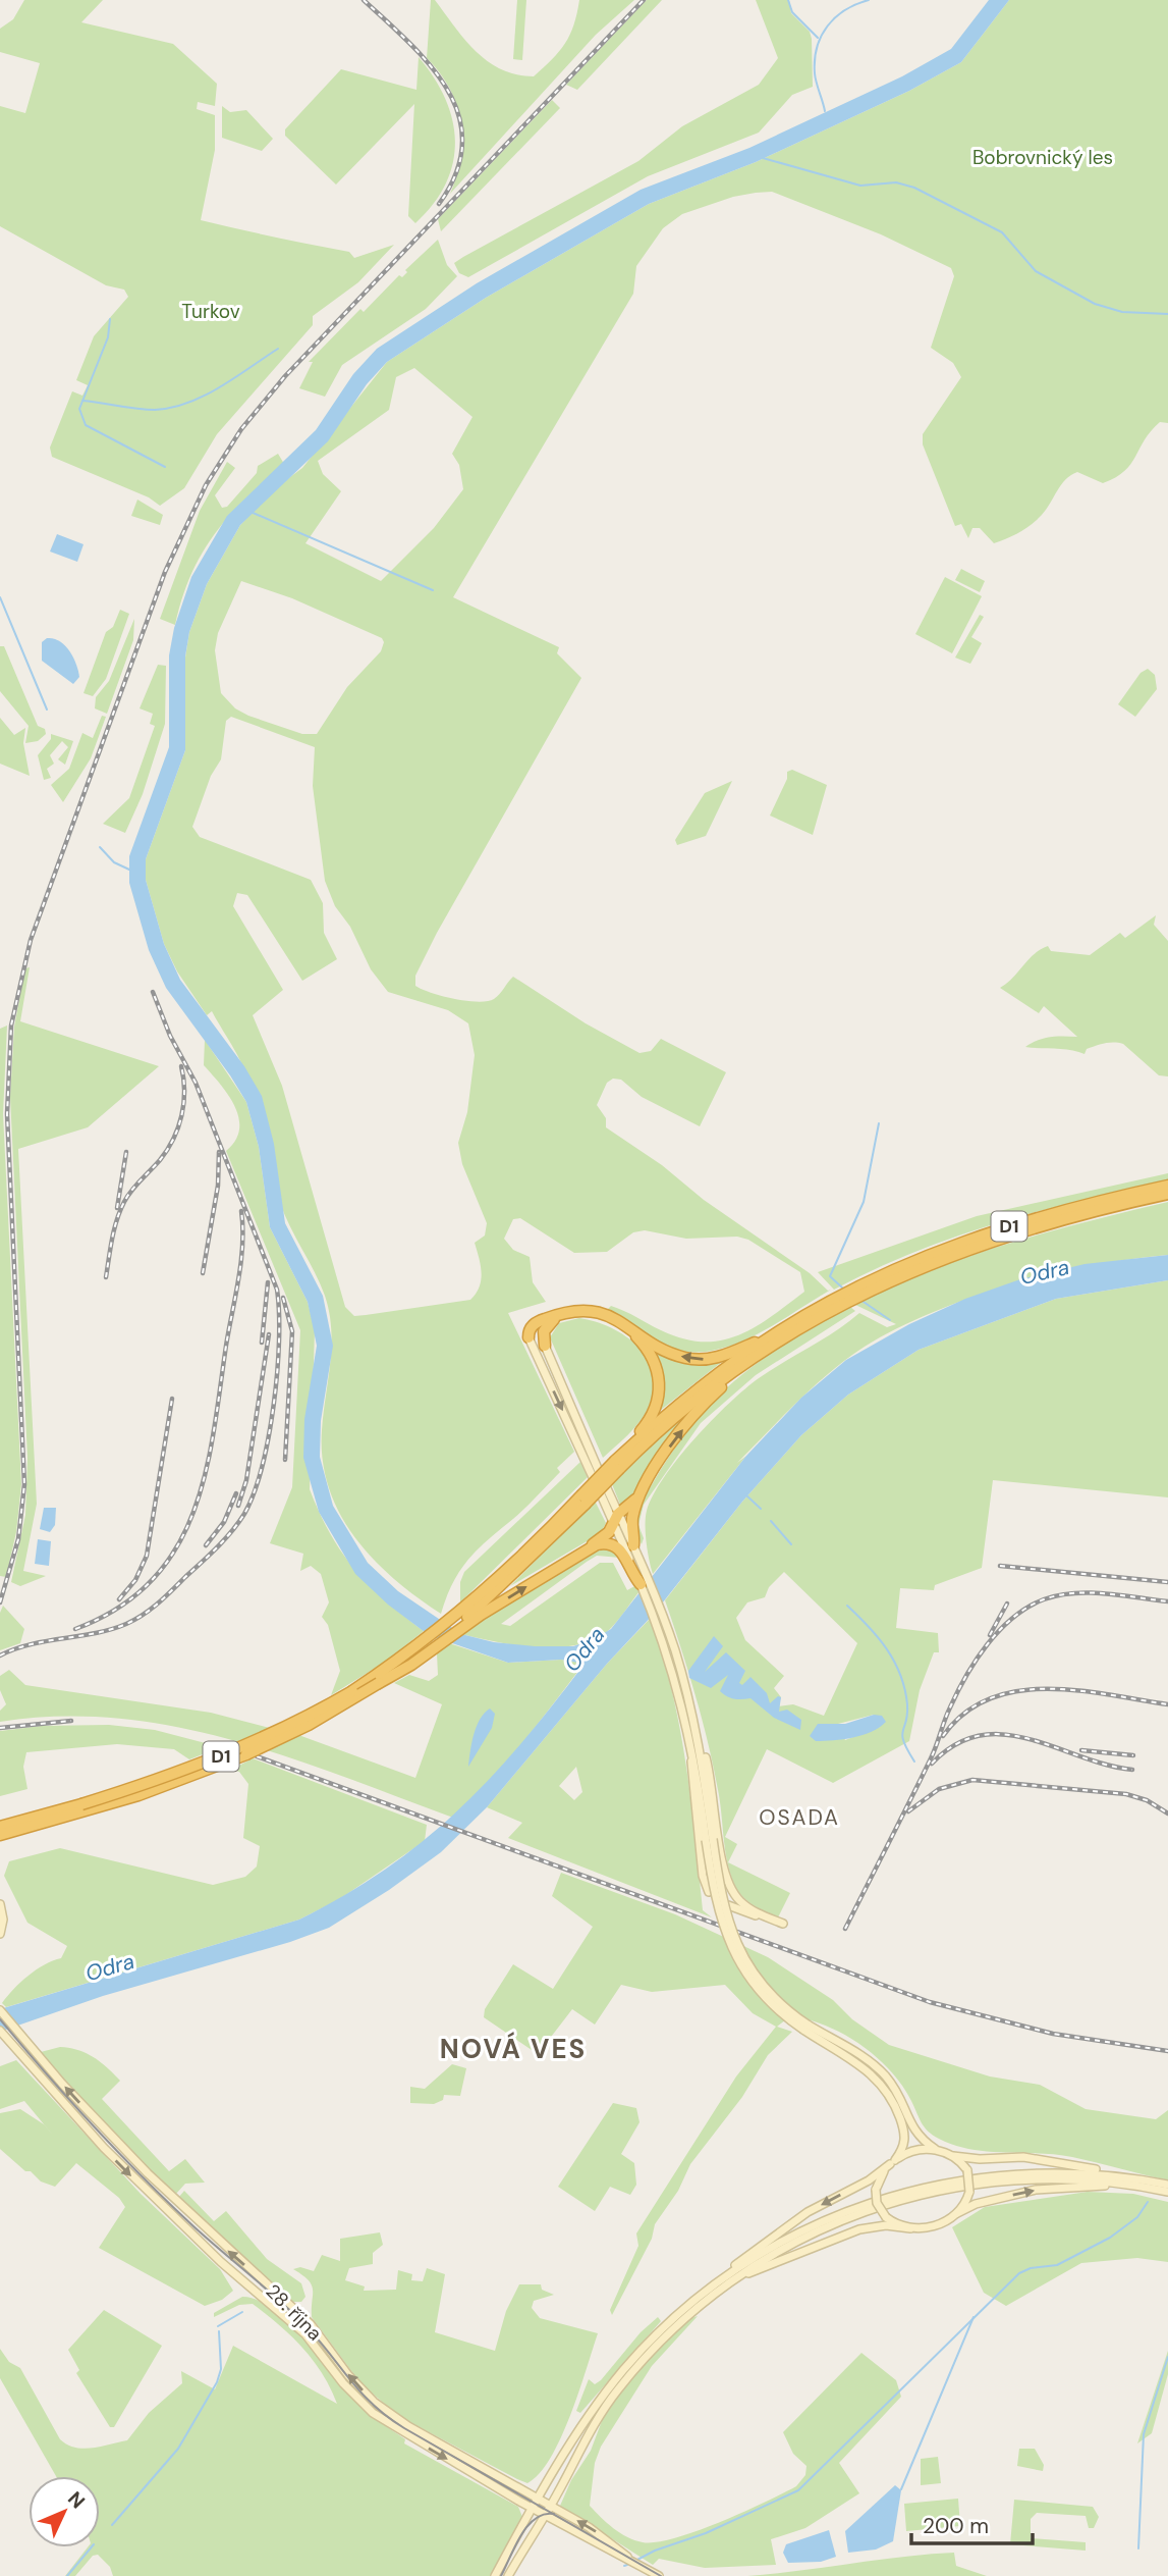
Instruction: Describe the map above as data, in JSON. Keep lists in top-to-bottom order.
{
  "streets": {
    "highway": ["D1"],
    "main road": ["28. října"]
  },
  "districts": ["OSADA", "NOVÁ VES"],
  "water": ["Odra"],
  "parks": ["Bobrovnický les", "Turkov"],
  "scale_bar": "200 m",
  "north": "top right"
}
